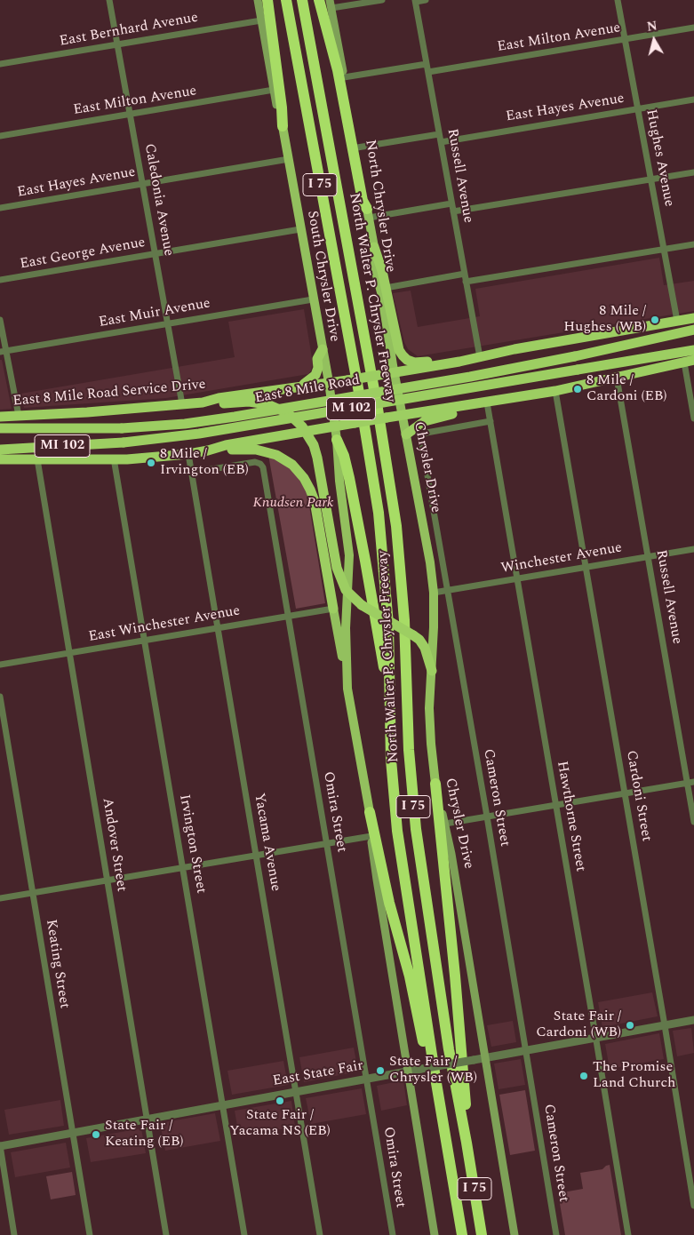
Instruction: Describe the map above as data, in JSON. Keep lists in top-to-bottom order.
{
  "streets": {
    "highway": [
      "I 75",
      "North Walter P. Chrysler Freeway",
      "East 8 Mile Road",
      "East 8 Mile Road Service Drive",
      "M 102",
      "MI 102"
    ],
    "main road": ["North Chrysler Drive", "South Chrysler Drive", "Chrysler Drive"],
    "street": [
      "East Bernhard Avenue",
      "East Milton Avenue",
      "East Hayes Avenue",
      "Hughes Avenue",
      "Russell Avenue",
      "Caledonia Avenue",
      "East George Avenue",
      "East Muir Avenue",
      "Winchester Avenue",
      "East Winchester Avenue",
      "Cardoni Street",
      "Cameron Street",
      "Omira Street",
      "Hawthorne Street",
      "Yacama Avenue",
      "Irvington Street",
      "Andover Street",
      "Keating Street",
      "East State Fair"
    ]
  },
  "crossings": [
    ["East Bernhard Avenue", "Caledonia Avenue"],
    ["East Bernhard Avenue", "South Chrysler Drive"],
    ["East Milton Avenue", "Hughes Avenue"],
    ["East Milton Avenue", "Russell Avenue"],
    ["East Milton Avenue", "Caledonia Avenue"],
    ["East Milton Avenue", "South Chrysler Drive"],
    ["East Hayes Avenue", "Hughes Avenue"],
    ["East Hayes Avenue", "Russell Avenue"],
    ["East Hayes Avenue", "Caledonia Avenue"],
    ["East Hayes Avenue", "South Chrysler Drive"],
    ["Hughes Avenue", "East 8 Mile Road Service Drive"],
    ["Russell Avenue", "East 8 Mile Road Service Drive"],
    ["Russell Avenue", "Winchester Avenue"],
    ["Caledonia Avenue", "East George Avenue"],
    ["Caledonia Avenue", "East Muir Avenue"],
    ["Caledonia Avenue", "East 8 Mile Road Service Drive"],
    ["East George Avenue", "South Chrysler Drive"],
    ["South Chrysler Drive", "East Muir Avenue"],
    ["South Chrysler Drive", "East 8 Mile Road Service Drive"],
    ["North Walter P. Chrysler Freeway", "East 8 Mile Road Service Drive"],
    ["East 8 Mile Road", "MI 102"],
    ["Chrysler Drive", "Winchester Avenue"],
    ["Chrysler Drive", "East State Fair"],
    ["Winchester Avenue", "Cardoni Street"],
    ["Winchester Avenue", "Cameron Street"],
    ["Winchester Avenue", "Hawthorne Street"],
    ["East Winchester Avenue", "Omira Street"],
    ["East Winchester Avenue", "Yacama Avenue"],
    ["East Winchester Avenue", "Irvington Street"],
    ["East Winchester Avenue", "Andover Street"],
    ["Cardoni Street", "East State Fair"],
    ["Cameron Street", "Hawthorne Street"],
    ["Cameron Street", "East State Fair"],
    ["Omira Street", "Yacama Avenue"],
    ["Omira Street", "East State Fair"],
    ["Hawthorne Street", "East State Fair"],
    ["Yacama Avenue", "East State Fair"],
    ["Irvington Street", "East State Fair"],
    ["Andover Street", "East State Fair"],
    ["Keating Street", "East State Fair"]
  ],
  "parks": ["Knudsen Park"],
  "places": [
    "8 Mile / Hughes (WB)",
    "8 Mile / Cardoni (EB)",
    "8 Mile / Irvington (EB)",
    "State Fair / Cardoni (WB)",
    "State Fair / Chrysler (WB)",
    "The Promise Land Church",
    "State Fair / Yacama NS (EB)",
    "State Fair / Keating (EB)"
  ],
  "north": "top"
}
